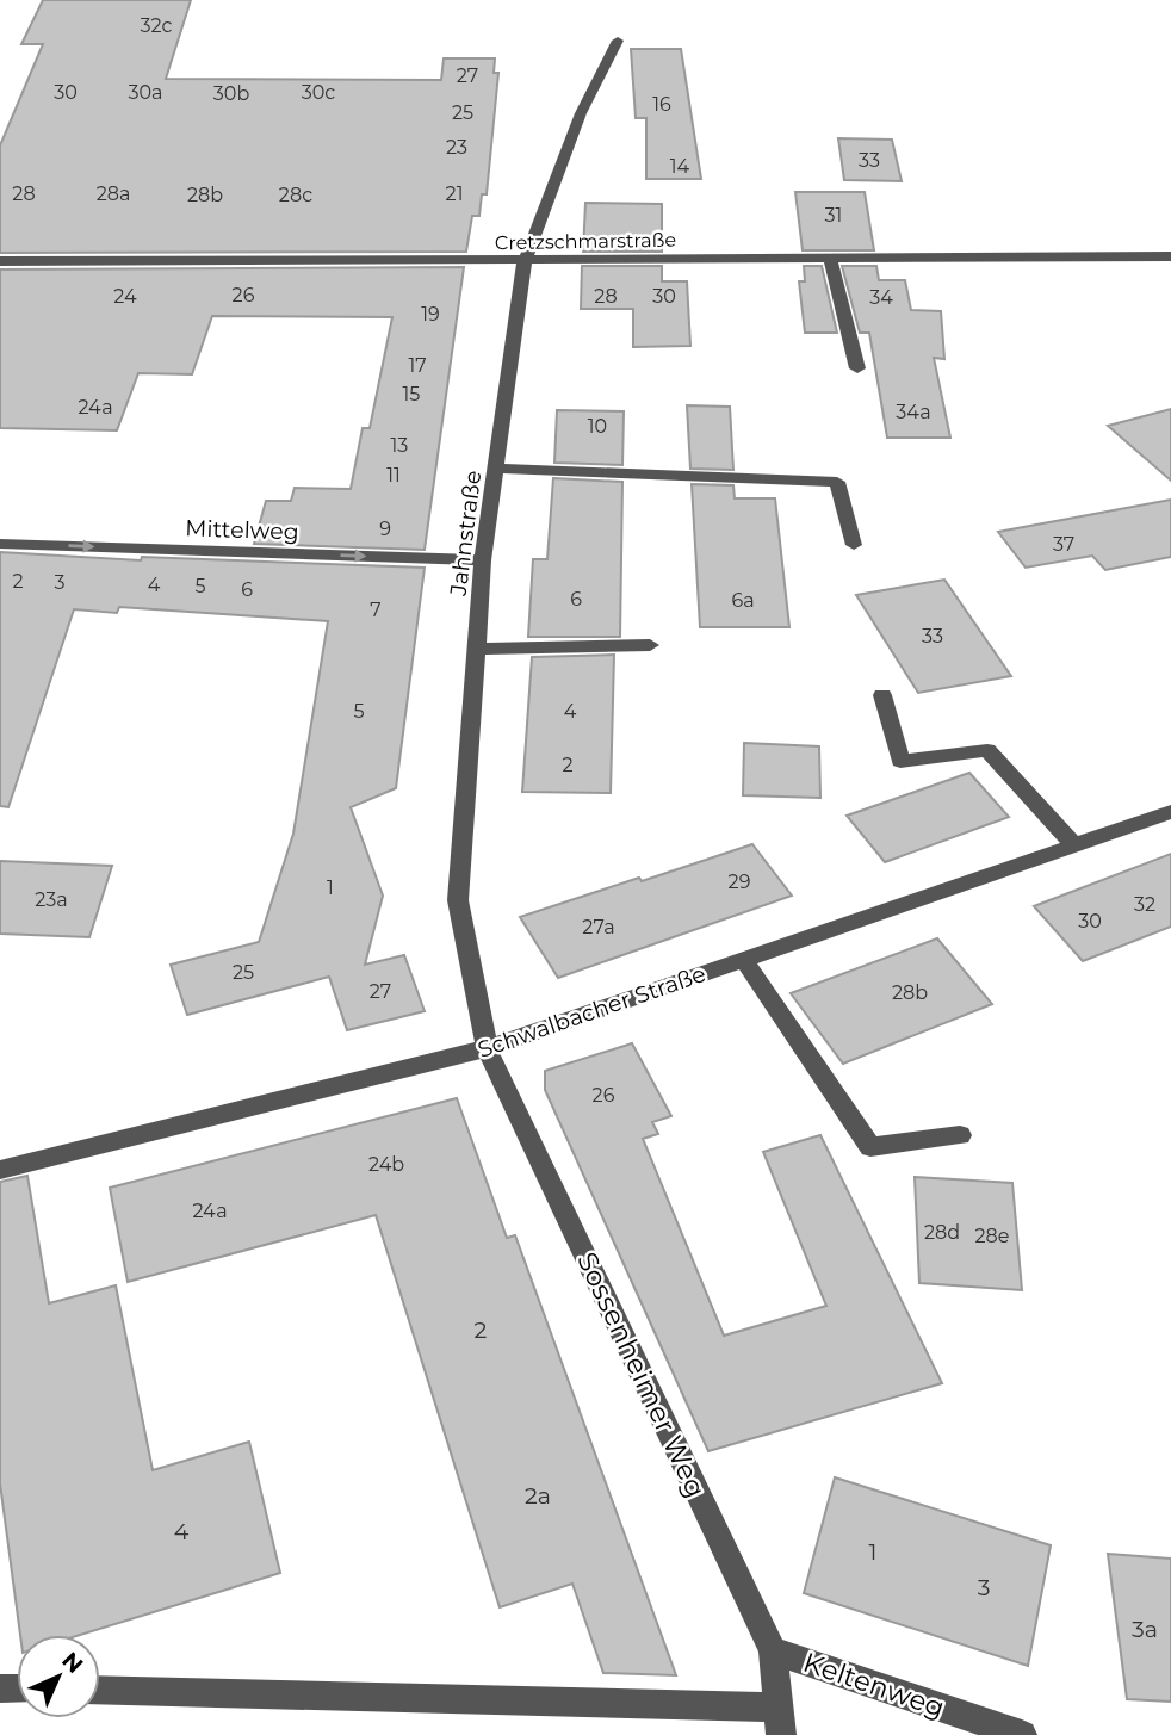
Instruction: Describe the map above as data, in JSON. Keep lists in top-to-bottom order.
{
  "streets": {
    "street": [
      "Cretzschmarstraße",
      "Mittelweg",
      "Jahnstraße",
      "Schwalbacher Straße",
      "Sossenheimer Weg",
      "Keltenweg"
    ]
  },
  "crossings": [
    ["Cretzschmarstraße", "Jahnstraße"],
    ["Mittelweg", "Jahnstraße"],
    ["Jahnstraße", "Schwalbacher Straße"],
    ["Jahnstraße", "Sossenheimer Weg"],
    ["Schwalbacher Straße", "Sossenheimer Weg"],
    ["Sossenheimer Weg", "Keltenweg"]
  ],
  "one_way": ["Mittelweg"],
  "house_numbers": [
    "32c",
    "27",
    "30",
    "30a",
    "30c",
    "30b",
    "16",
    "25",
    "23",
    "33",
    "14",
    "28",
    "28a",
    "21",
    "28b",
    "28c",
    "31",
    "26",
    "24",
    "28",
    "30",
    "34",
    "19",
    "17",
    "15",
    "24a",
    "34a",
    "10",
    "13",
    "11",
    "9",
    "37",
    "2",
    "3",
    "4",
    "5",
    "6",
    "6",
    "6a",
    "7",
    "33",
    "5",
    "4",
    "2",
    "29",
    "1",
    "23a",
    "32",
    "30",
    "27a",
    "25",
    "27",
    "28b",
    "26",
    "24b",
    "24a",
    "28d",
    "28e",
    "2",
    "2a",
    "4",
    "1",
    "3",
    "3a"
  ],
  "north": "top right"
}
